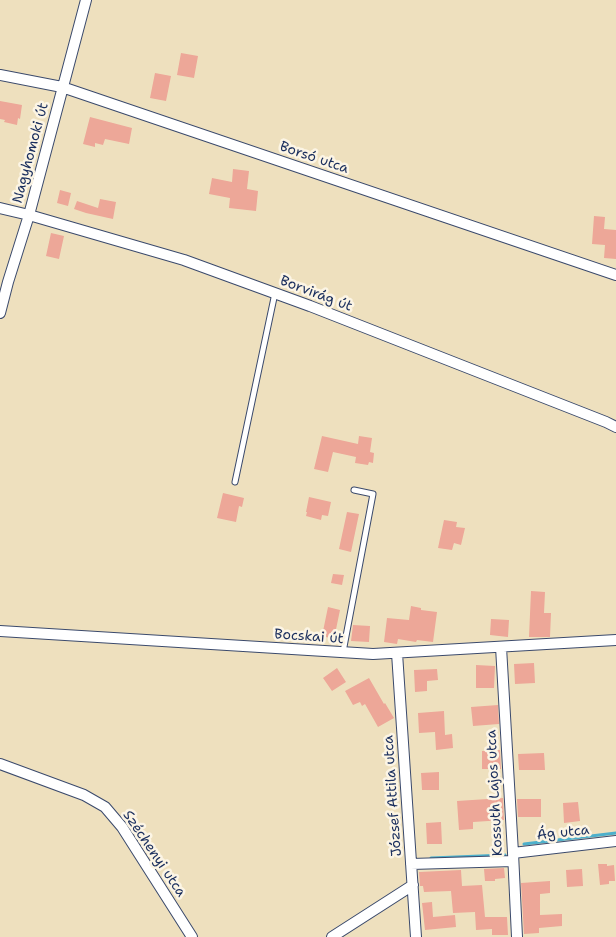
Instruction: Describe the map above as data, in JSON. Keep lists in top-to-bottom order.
{
  "streets": {
    "street": [
      "Nagyhomoki út",
      "Borsó utca",
      "Borvirág út",
      "Bocskai út",
      "Kossuth Lajos utca",
      "József Attila utca",
      "Ág utca",
      "Széchenyi utca"
    ]
  },
  "crossings": [
    ["Nagyhomoki út", "Borsó utca"],
    ["Nagyhomoki út", "Borvirág út"],
    ["Bocskai út", "Kossuth Lajos utca"],
    ["Bocskai út", "József Attila utca"],
    ["Kossuth Lajos utca", "Ág utca"],
    ["József Attila utca", "Ág utca"]
  ]
}
